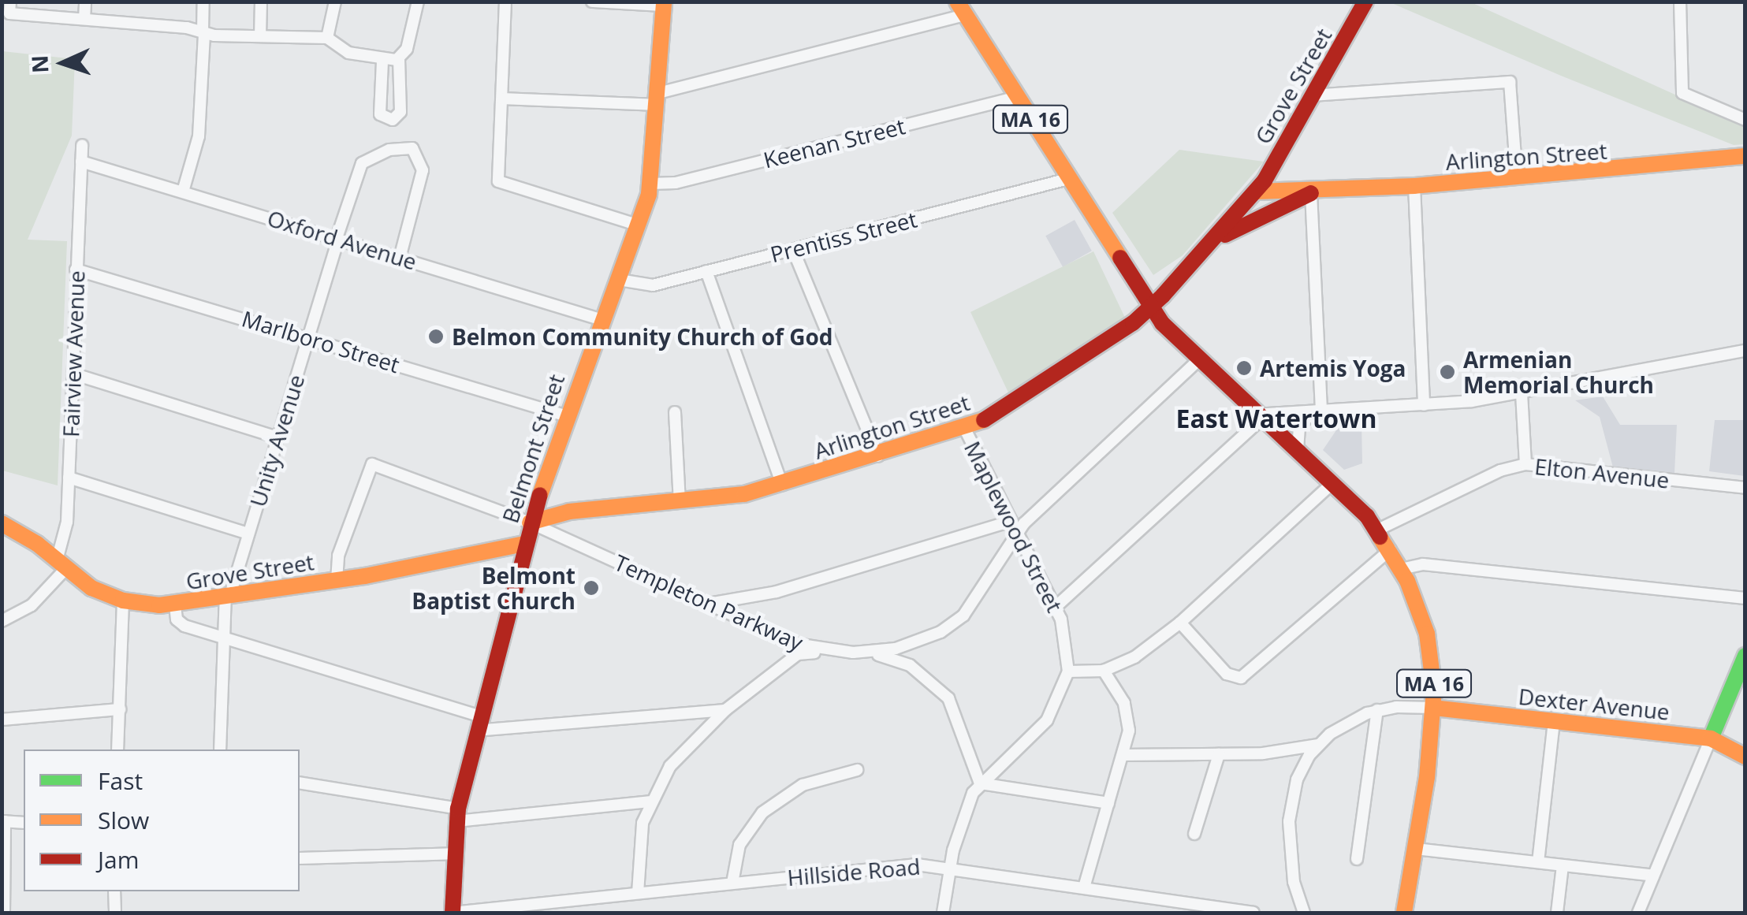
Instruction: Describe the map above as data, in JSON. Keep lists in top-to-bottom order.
{
  "streets": {
    "street": [
      "Grove Street",
      "MA 16",
      "Keenan Street",
      "Arlington Street",
      "Prentiss Street",
      "Oxford Avenue",
      "Marlboro Street",
      "Fairview Avenue",
      "Unity Avenue",
      "Belmont Street",
      "Elton Avenue",
      "Maplewood Street",
      "Templeton Parkway",
      "Dexter Avenue",
      "Hillside Road"
    ]
  },
  "crossings": [
    ["Grove Street", "Arlington Street"],
    ["Grove Street", "Fairview Avenue"],
    ["Grove Street", "Unity Avenue"],
    ["Grove Street", "Belmont Street"],
    ["Grove Street", "Templeton Parkway"],
    ["MA 16", "Keenan Street"],
    ["MA 16", "Arlington Street"],
    ["MA 16", "Prentiss Street"],
    ["MA 16", "Elton Avenue"],
    ["MA 16", "Templeton Parkway"],
    ["MA 16", "Dexter Avenue"],
    ["Keenan Street", "Belmont Street"],
    ["Arlington Street", "Belmont Street"],
    ["Arlington Street", "Maplewood Street"],
    ["Arlington Street", "Templeton Parkway"],
    ["Prentiss Street", "Belmont Street"],
    ["Oxford Avenue", "Fairview Avenue"],
    ["Oxford Avenue", "Unity Avenue"],
    ["Oxford Avenue", "Belmont Street"],
    ["Marlboro Street", "Fairview Avenue"],
    ["Marlboro Street", "Unity Avenue"],
    ["Marlboro Street", "Belmont Street"],
    ["Belmont Street", "Templeton Parkway"],
    ["Belmont Street", "Hillside Road"],
    ["Maplewood Street", "Templeton Parkway"],
    ["Maplewood Street", "Hillside Road"]
  ],
  "districts": ["East Watertown"],
  "places": [
    "Belmon Community Church of God",
    "Artemis Yoga",
    "Armenian Memorial Church",
    "Belmont Baptist Church"
  ],
  "legend": ["Fast", "Slow", "Jam"],
  "north": "left"
}
